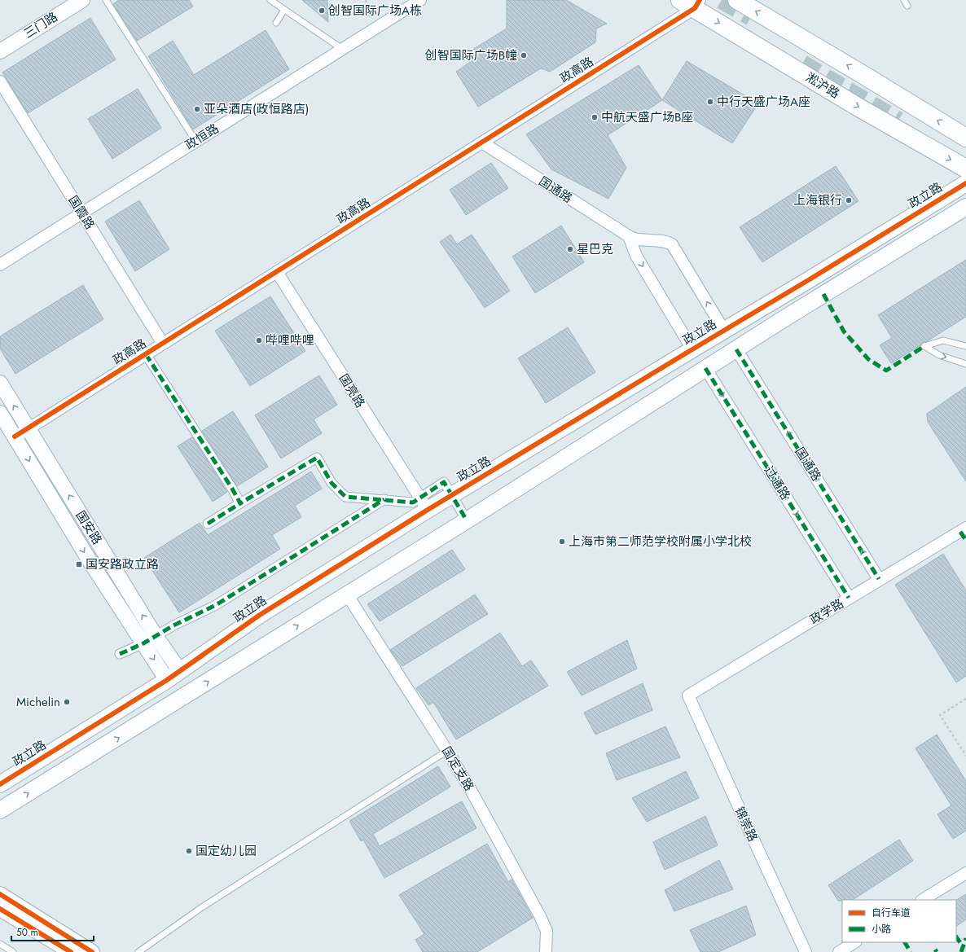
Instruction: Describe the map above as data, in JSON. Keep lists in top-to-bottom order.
{
  "streets": {
    "main road": ["淞沪路", "政立路"],
    "street": [
      "三门路",
      "政高路",
      "政恒路",
      "国通路",
      "国霞路",
      "国亮路",
      "过通路",
      "国安路",
      "政学路",
      "国定支路",
      "锦崇路"
    ]
  },
  "crossings": [
    ["政高路", "淞沪路"],
    ["政高路", "国通路"],
    ["政高路", "国霞路"],
    ["政高路", "国亮路"],
    ["政高路", "国安路"],
    ["政恒路", "国霞路"],
    ["国通路", "政立路"],
    ["国通路", "政学路"],
    ["政立路", "国亮路"],
    ["政立路", "国安路"],
    ["过通路", "政学路"],
    ["政学路", "锦崇路"]
  ],
  "one_way": ["过通路"],
  "places": {
    "other": [
      "创智国际广场A栋",
      "创智国际广场B幢",
      "中行天盛广场A座",
      "亚朵酒店(政恒路店)",
      "中航天盛广场B座",
      "上海银行",
      "星巴克",
      "哔哩哔哩",
      "上海市第二师范学校附属小学北校",
      "Michelin",
      "国定幼儿园"
    ],
    "transit": ["国安路政立路"]
  },
  "legend": ["自行车道", "小路"],
  "scale_bar": "50 m"
}
